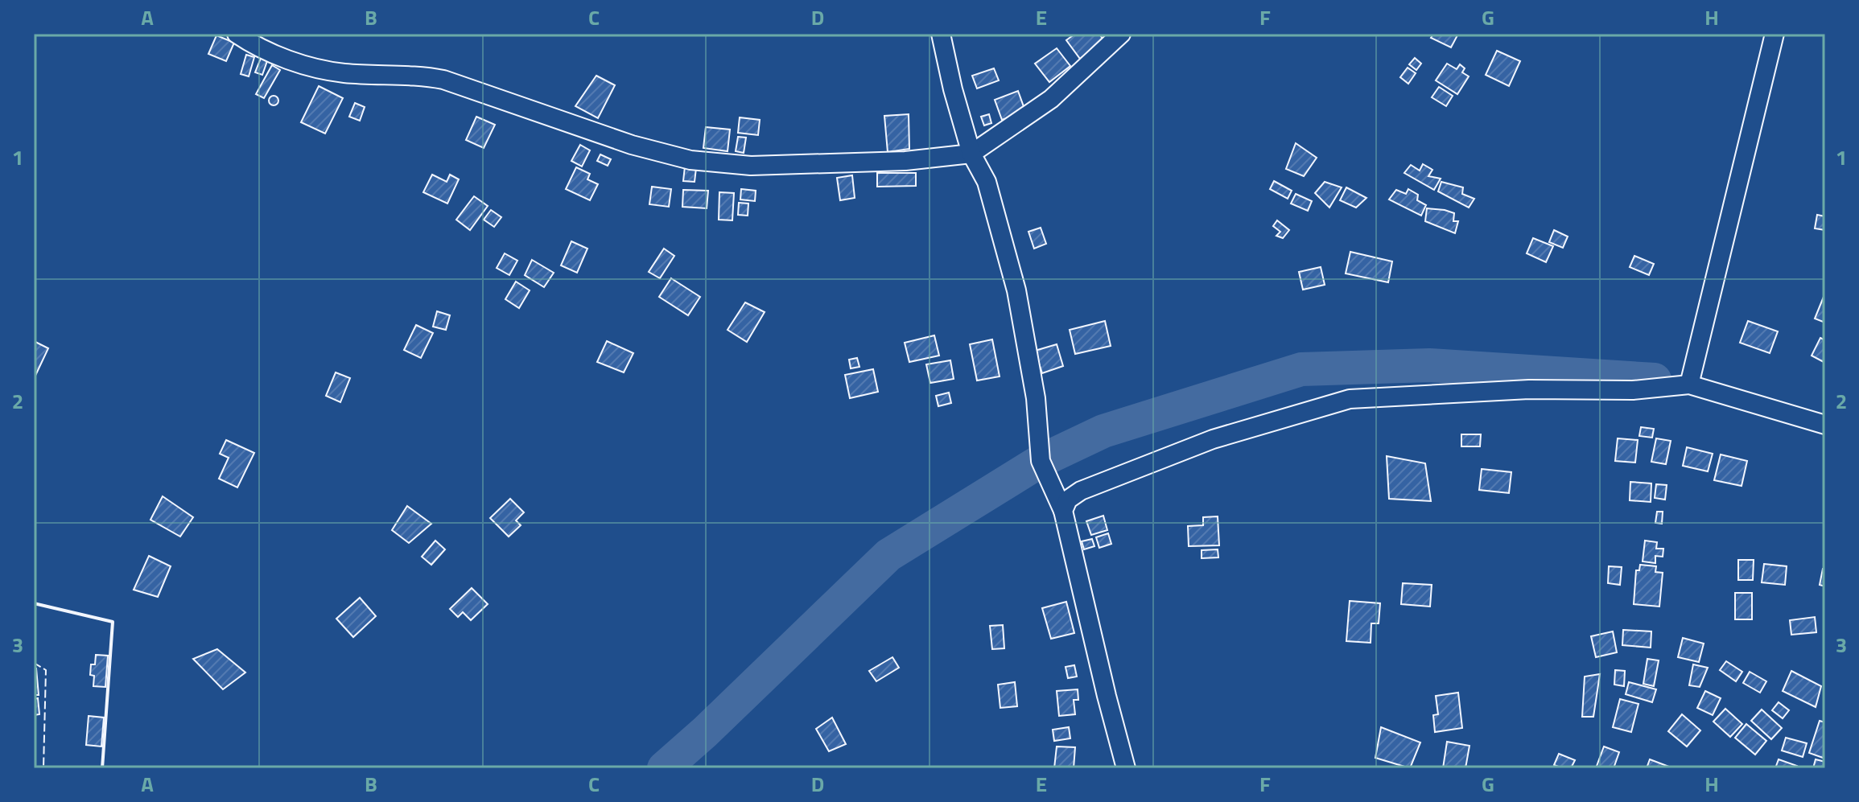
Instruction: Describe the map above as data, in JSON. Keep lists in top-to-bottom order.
{
  "grid": {
    "columns": [
      "A",
      "B",
      "C",
      "D",
      "E",
      "F",
      "G",
      "H"
    ],
    "rows": ["1", "2", "3"]
  }
}
